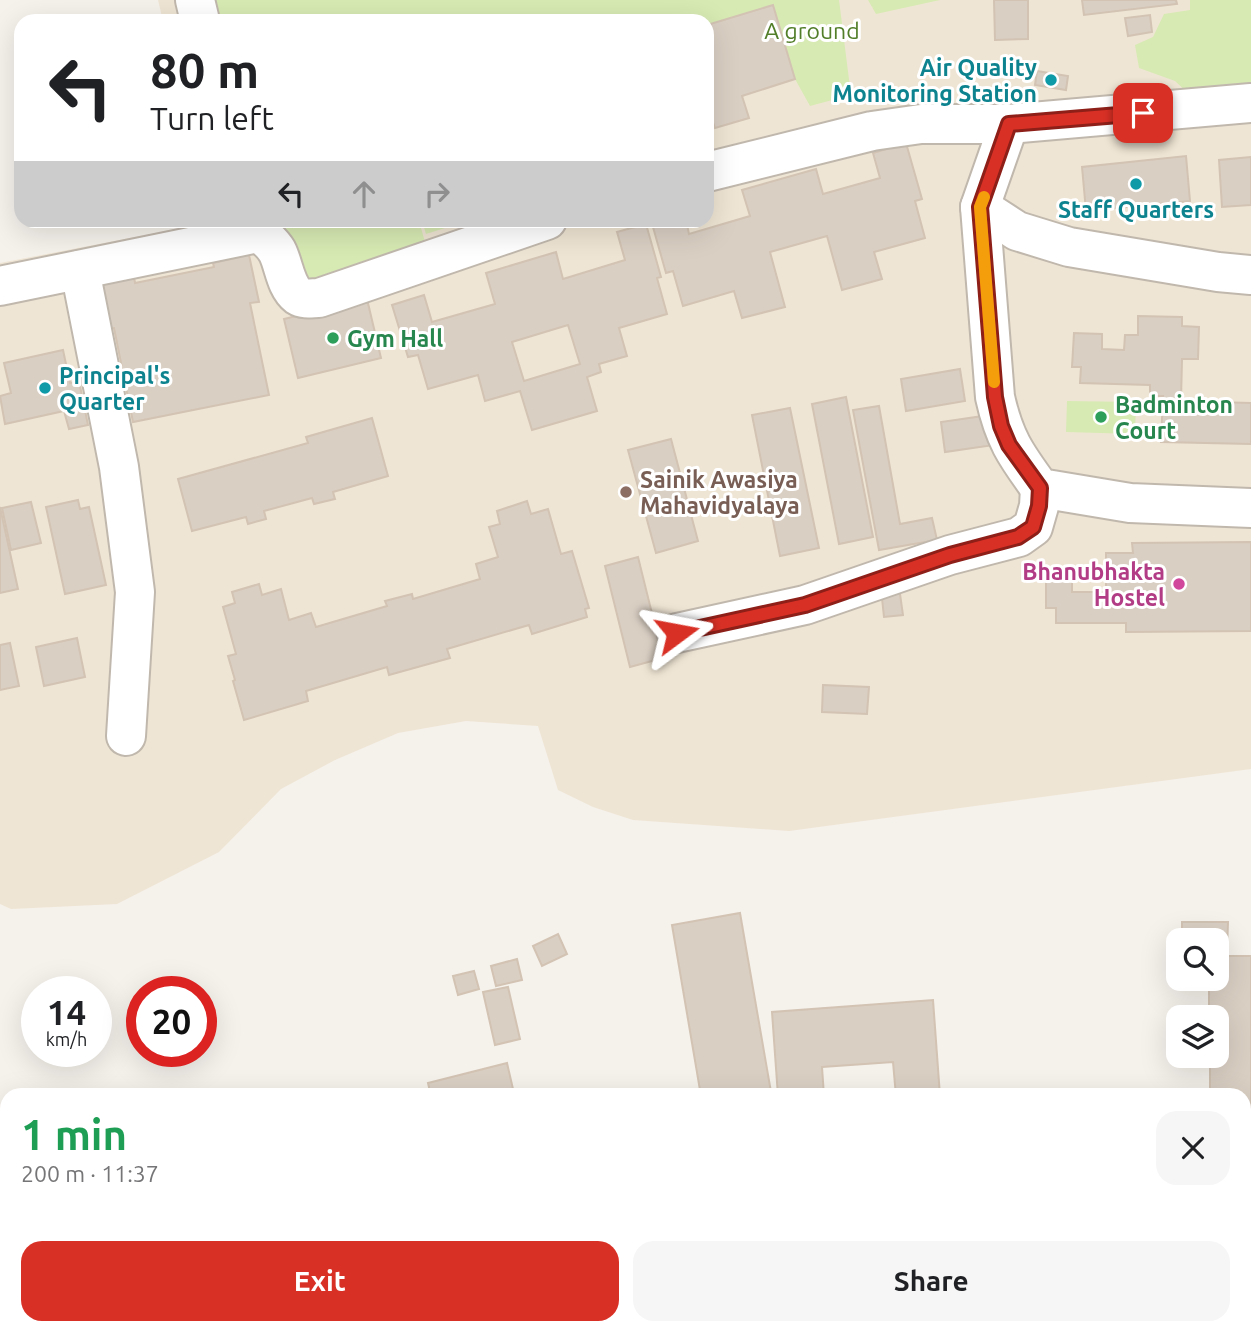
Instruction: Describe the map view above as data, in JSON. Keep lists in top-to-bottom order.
{
  "parks": ["A ground"],
  "places": [
    "Air Quality Monitoring Station",
    "Staff Quarters",
    "Gym Hall",
    "Principal's Quarter",
    "Badminton Court",
    "Sainik Awasiya Mahavidyalaya",
    "Bhanubhakta Hostel"
  ],
  "page": {
    "turn": ["80 m", "Turn left"],
    "speed": "14 km/h",
    "limit": "20",
    "heading": ["1 min", "200 m · 11:37"],
    "buttons": ["Exit", "Share"]
  }
}
